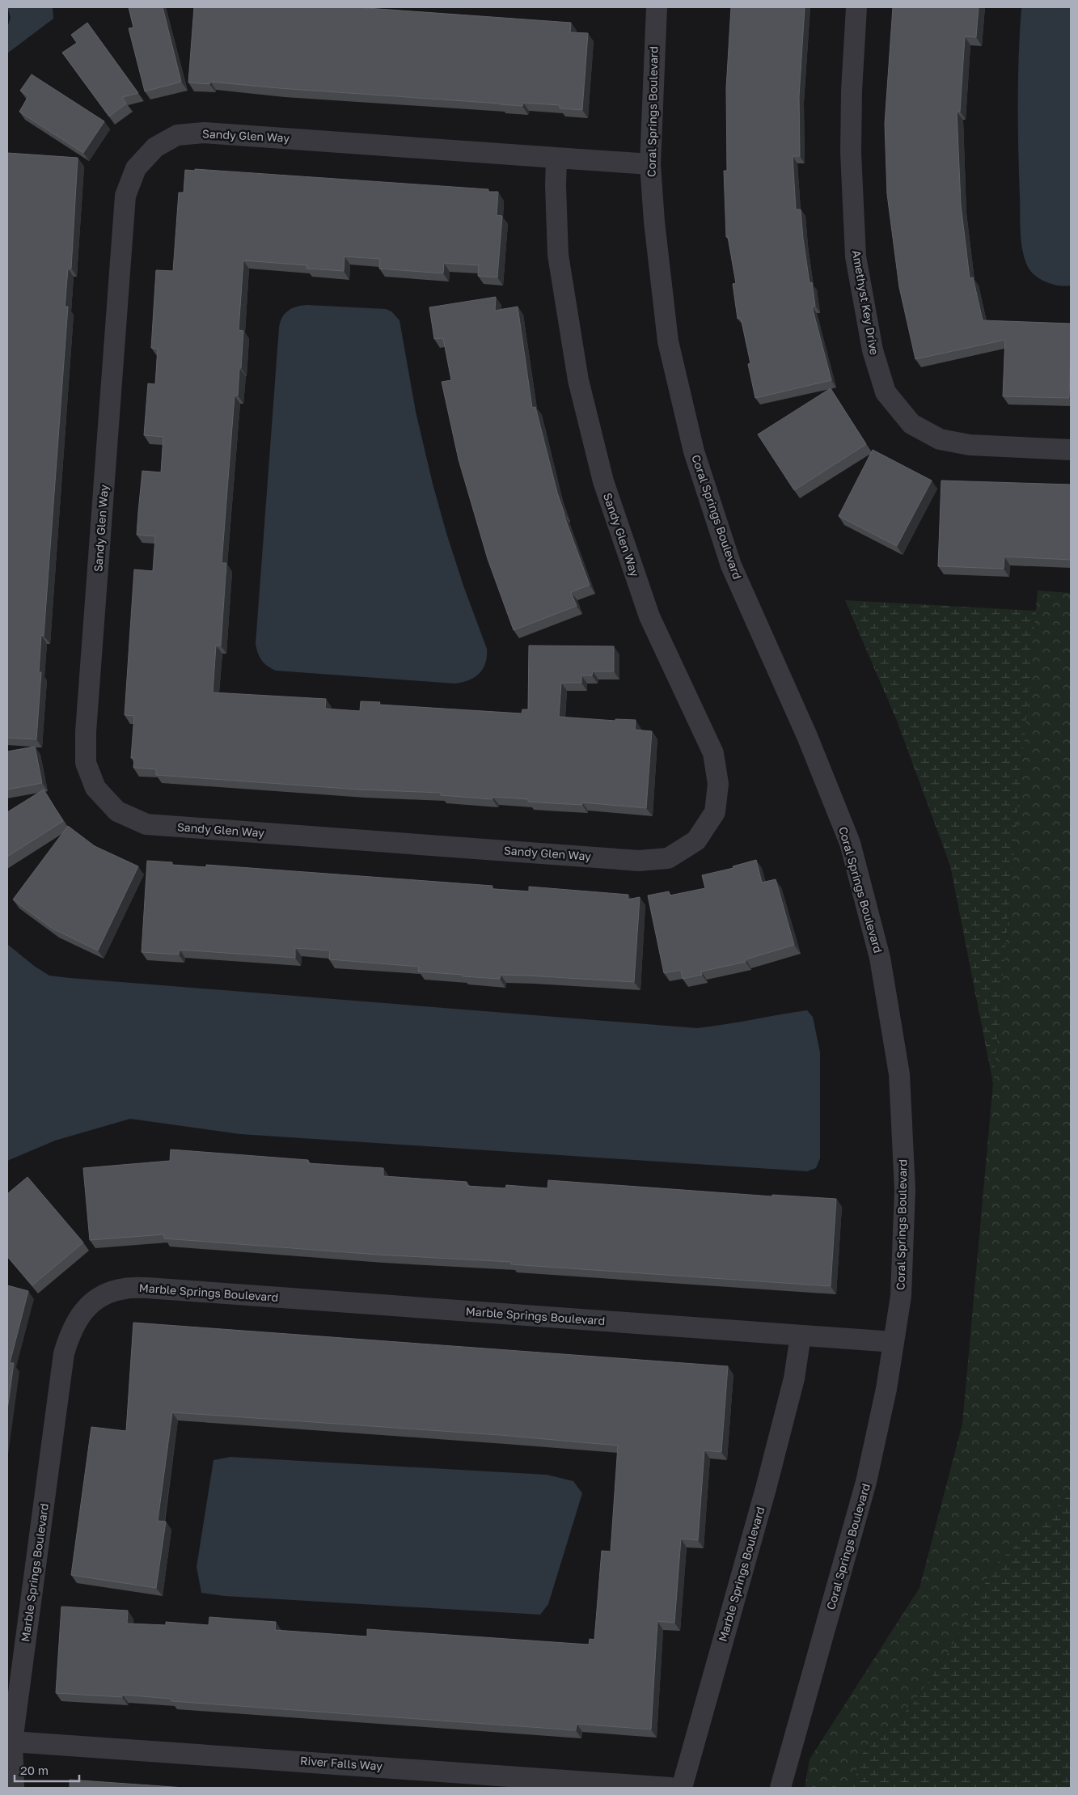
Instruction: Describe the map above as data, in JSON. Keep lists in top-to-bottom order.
{
  "streets": {
    "street": [
      "Coral Springs Boulevard",
      "Sandy Glen Way",
      "Amethyst Key Drive",
      "Marble Springs Boulevard",
      "River Falls Way"
    ]
  },
  "crossings": [
    ["Coral Springs Boulevard", "Sandy Glen Way"],
    ["Coral Springs Boulevard", "Marble Springs Boulevard"],
    ["Marble Springs Boulevard", "River Falls Way"]
  ],
  "scale_bar": "20 m"
}
